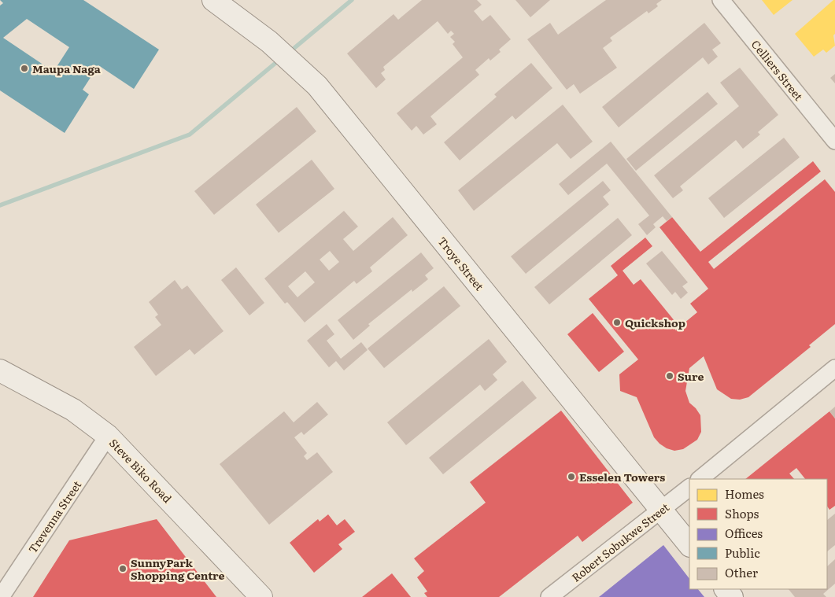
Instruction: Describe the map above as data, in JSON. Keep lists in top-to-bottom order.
{
  "streets": {
    "main road": ["Troye Street", "Steve Biko Road"],
    "street": ["Celliers Street", "Trevenna Street", "Robert Sobukwe Street"]
  },
  "crossings": [
    ["Troye Street", "Robert Sobukwe Street"],
    ["Steve Biko Road", "Trevenna Street"]
  ],
  "places": [
    "Maupa Naga",
    "Quickshop",
    "Sure",
    "Esselen Towers",
    "SunnyPark Shopping Centre"
  ],
  "legend": [
    "Homes",
    "Shops",
    "Offices",
    "Public",
    "Other"
  ]
}
